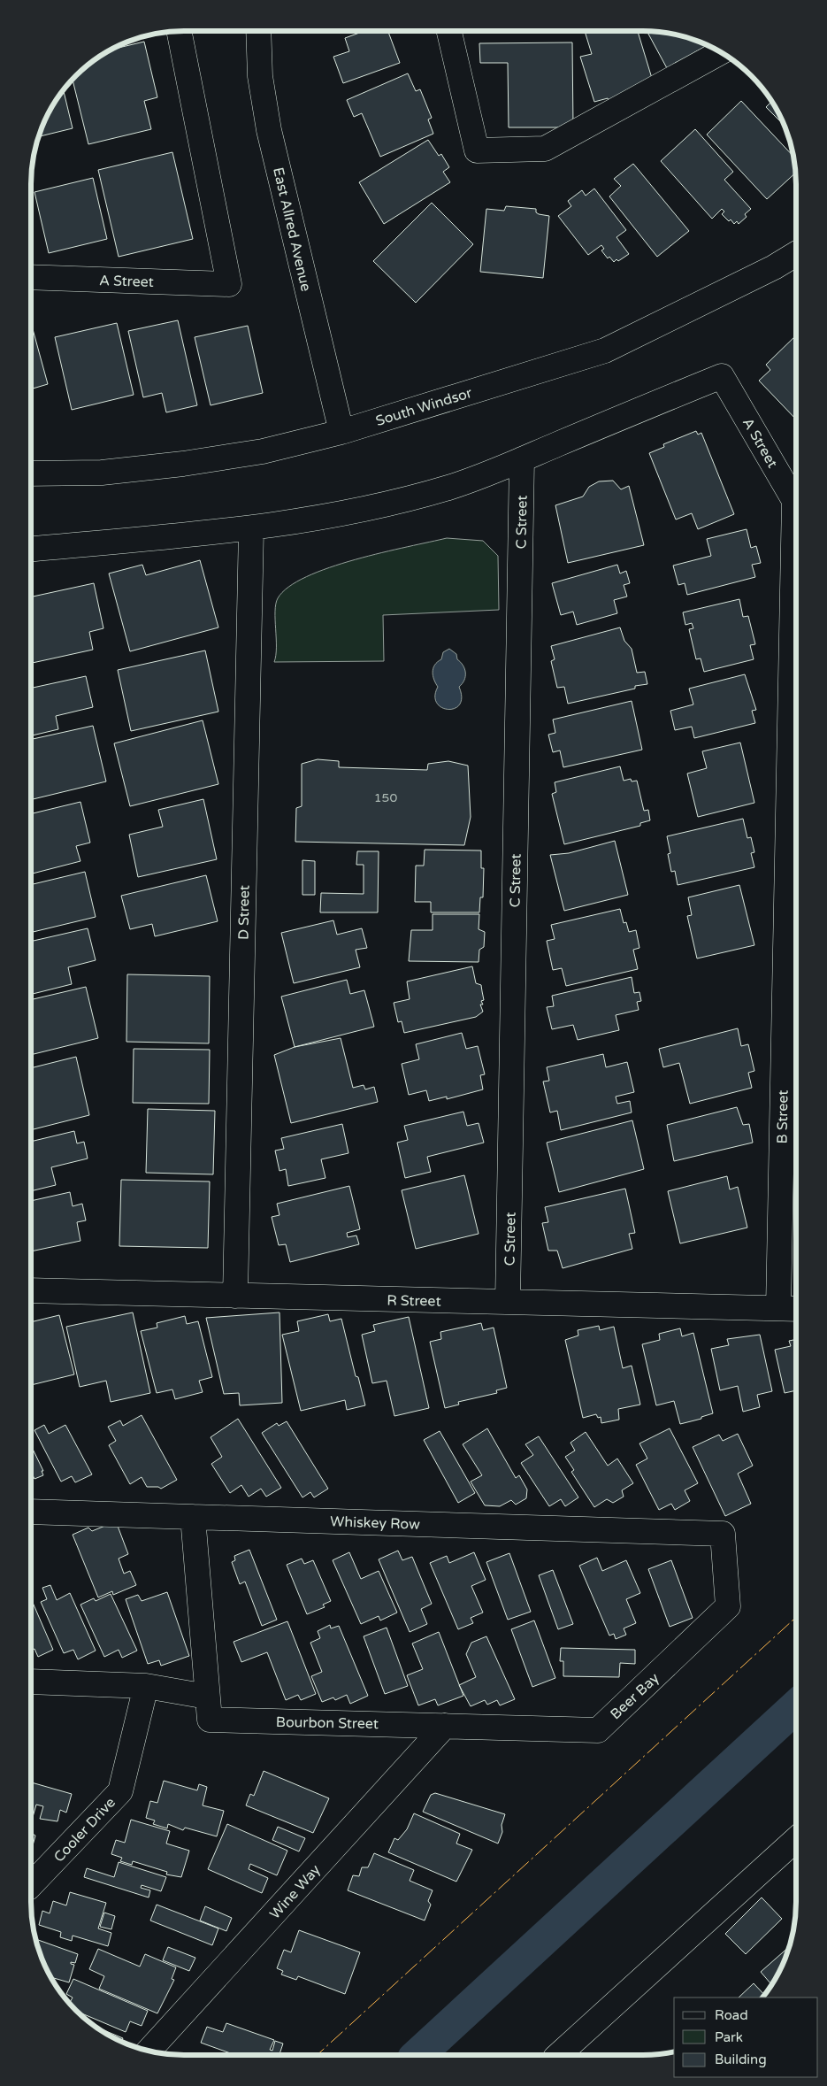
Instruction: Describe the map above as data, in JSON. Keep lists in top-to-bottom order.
{
  "streets": {
    "street": [
      "East Allred Avenue",
      "A Street",
      "South Windsor",
      "C Street",
      "D Street",
      "B Street",
      "R Street",
      "Whiskey Row",
      "Beer Bay",
      "Bourbon Street",
      "Cooler Drive",
      "Wine Way"
    ]
  },
  "crossings": [
    ["East Allred Avenue", "South Windsor"],
    ["A Street", "C Street"],
    ["C Street", "R Street"],
    ["D Street", "R Street"],
    ["B Street", "R Street"],
    ["Whiskey Row", "Beer Bay"],
    ["Beer Bay", "Bourbon Street"],
    ["Beer Bay", "Wine Way"],
    ["Bourbon Street", "Cooler Drive"],
    ["Bourbon Street", "Wine Way"]
  ],
  "house_numbers": ["150"],
  "legend": ["Road", "Park", "Building"]
}
